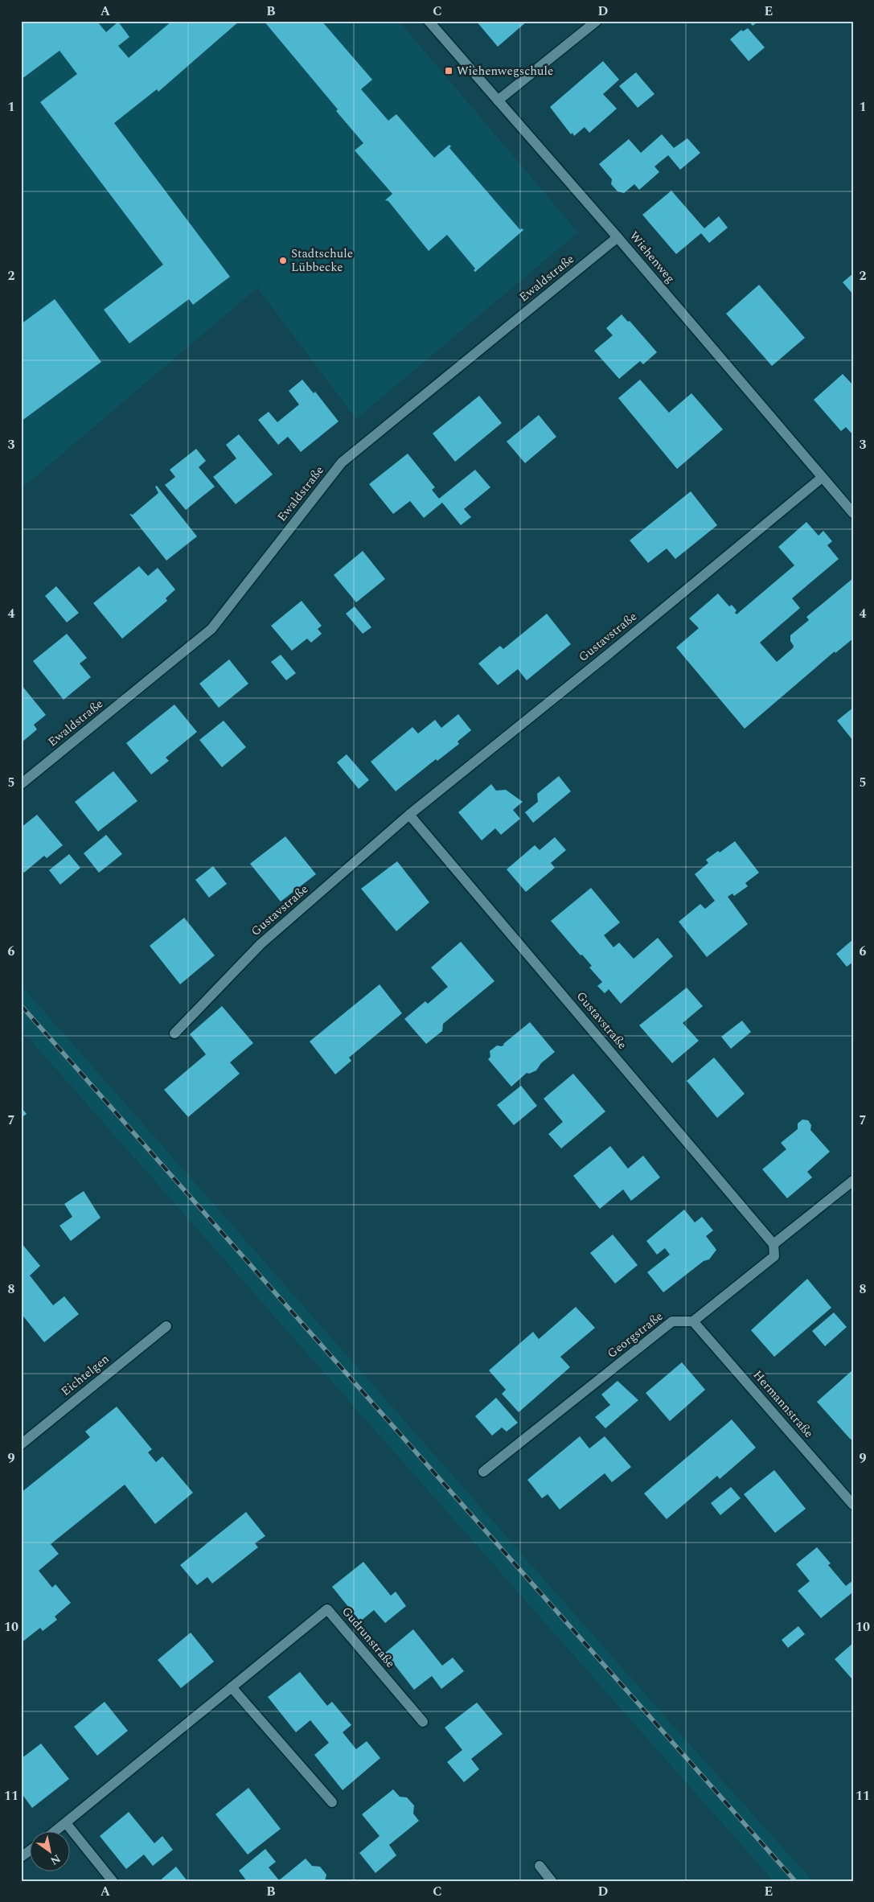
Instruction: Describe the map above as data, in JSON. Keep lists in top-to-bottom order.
{
  "streets": {
    "street": [
      "Wiehenweg",
      "Ewaldstraße",
      "Gustavstraße",
      "Georgstraße",
      "Eichtelgen",
      "Hermannstraße",
      "Gudrunstraße"
    ]
  },
  "crossings": [
    ["Wiehenweg", "Ewaldstraße"],
    ["Wiehenweg", "Gustavstraße"],
    ["Georgstraße", "Hermannstraße"]
  ],
  "places": {
    "transit": ["Wiehenwegschule"],
    "other": ["Stadtschule Lübbecke"]
  },
  "north": "bottom right",
  "grid": {
    "columns": [
      "A",
      "B",
      "C",
      "D",
      "E"
    ],
    "rows": [
      "1",
      "2",
      "3",
      "4",
      "5",
      "6",
      "7",
      "8",
      "9",
      "10",
      "11"
    ]
  }
}
